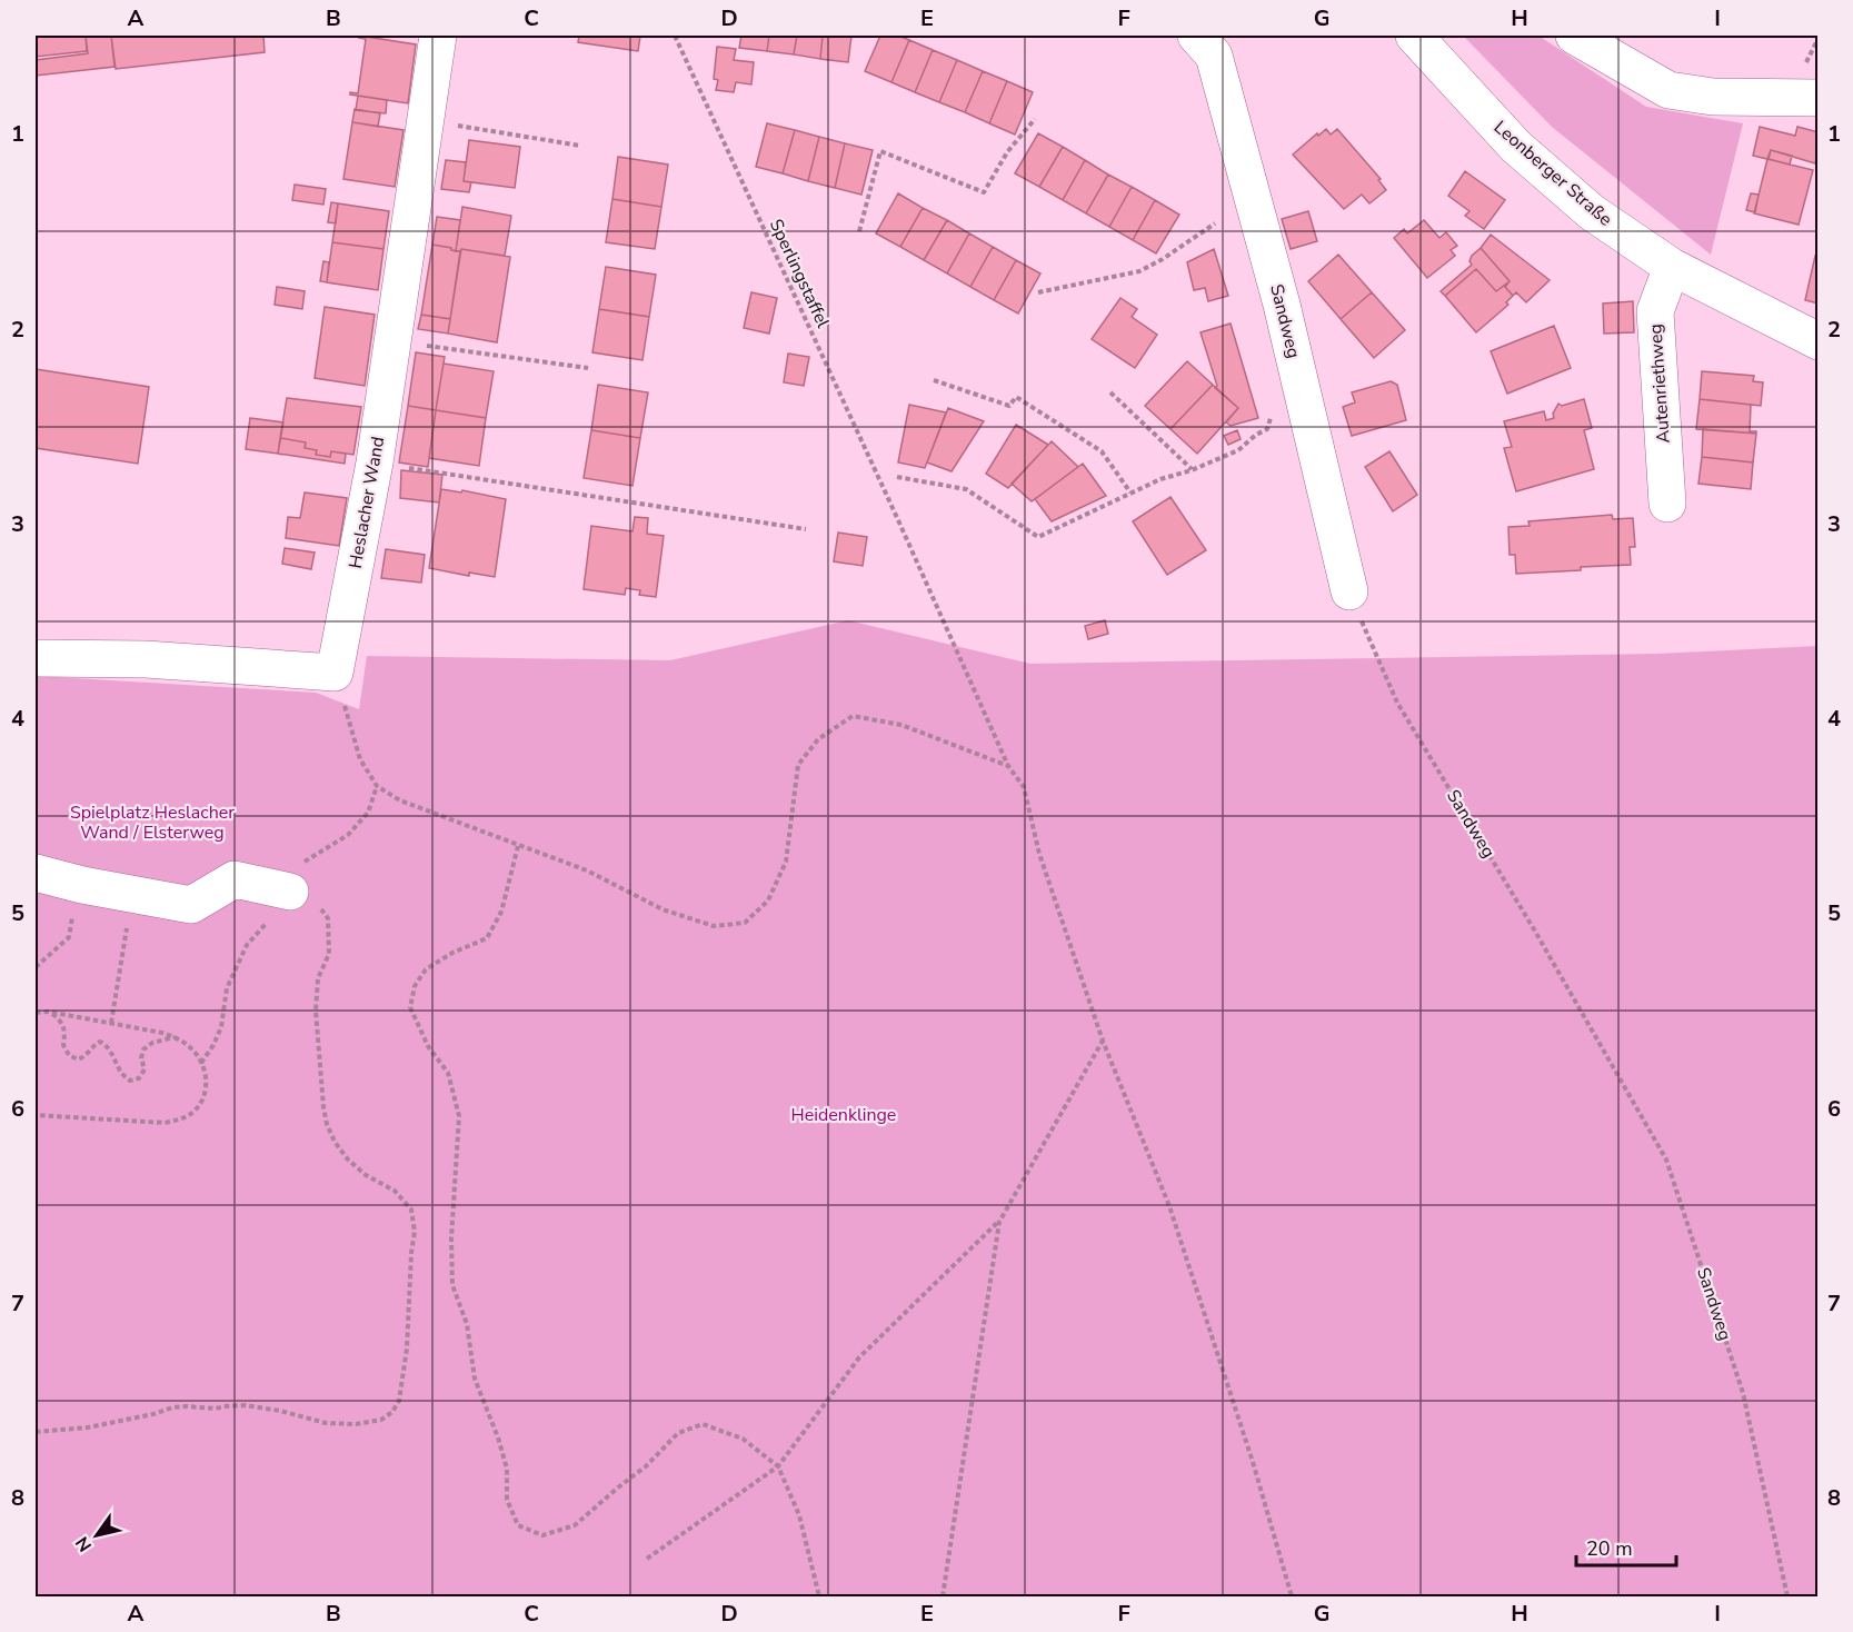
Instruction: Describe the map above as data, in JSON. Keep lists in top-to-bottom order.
{
  "streets": {
    "street": [
      "Leonberger Straße",
      "Sandweg",
      "Autenriethweg",
      "Heslacher Wand"
    ],
    "path": ["Sperlingstaffel"]
  },
  "crossings": [
    ["Leonberger Straße", "Autenriethweg"]
  ],
  "parks": ["Spielplatz Heslacher Wand / Elsterweg", "Heidenklinge"],
  "scale_bar": "20 m",
  "north": "bottom left",
  "grid": {
    "columns": [
      "A",
      "B",
      "C",
      "D",
      "E",
      "F",
      "G",
      "H",
      "I"
    ],
    "rows": [
      "1",
      "2",
      "3",
      "4",
      "5",
      "6",
      "7",
      "8"
    ]
  }
}
